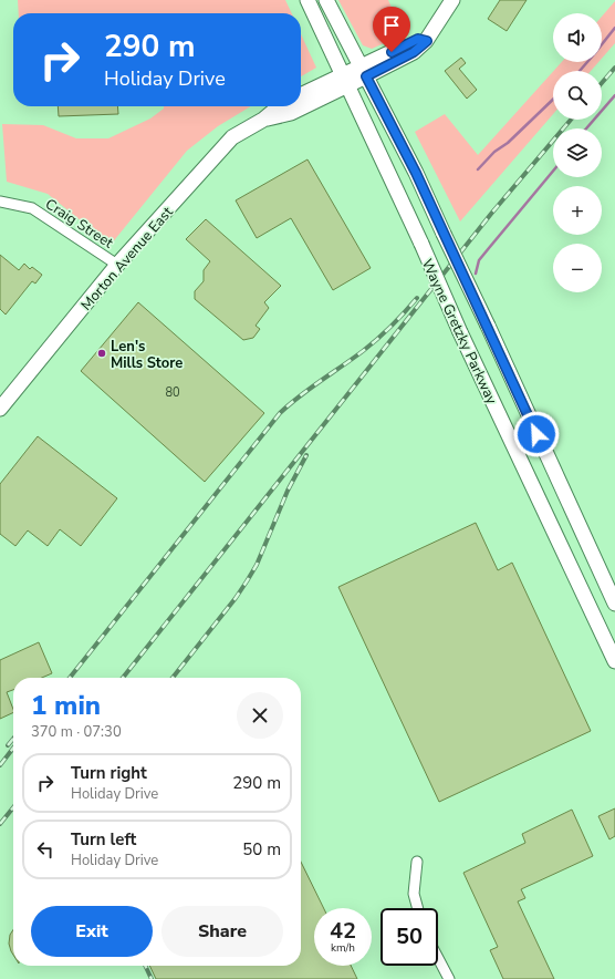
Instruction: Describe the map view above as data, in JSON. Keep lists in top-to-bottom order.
{
  "streets": {
    "main road": ["Morton Avenue East", "Wayne Gretzky Parkway"],
    "street": ["Craig Street"]
  },
  "crossings": [
    ["Craig Street", "Morton Avenue East"],
    ["Morton Avenue East", "Wayne Gretzky Parkway"]
  ],
  "places": ["Len's Mills Store"],
  "house_numbers": ["80"],
  "page": {
    "map_buttons": ["+", "−"],
    "turn": ["290 m", "Holiday Drive"],
    "heading": ["1 min", "370 m · 07:30"],
    "list": [
      {
        "name": "Turn right",
        "note": "Holiday Drive",
        "value": "290 m"
      },
      {
        "name": "Turn left",
        "note": "Holiday Drive",
        "value": "50 m"
      }
    ],
    "buttons": ["Exit", "Share"],
    "speed": "42 km/h",
    "limit": "50"
  }
}
